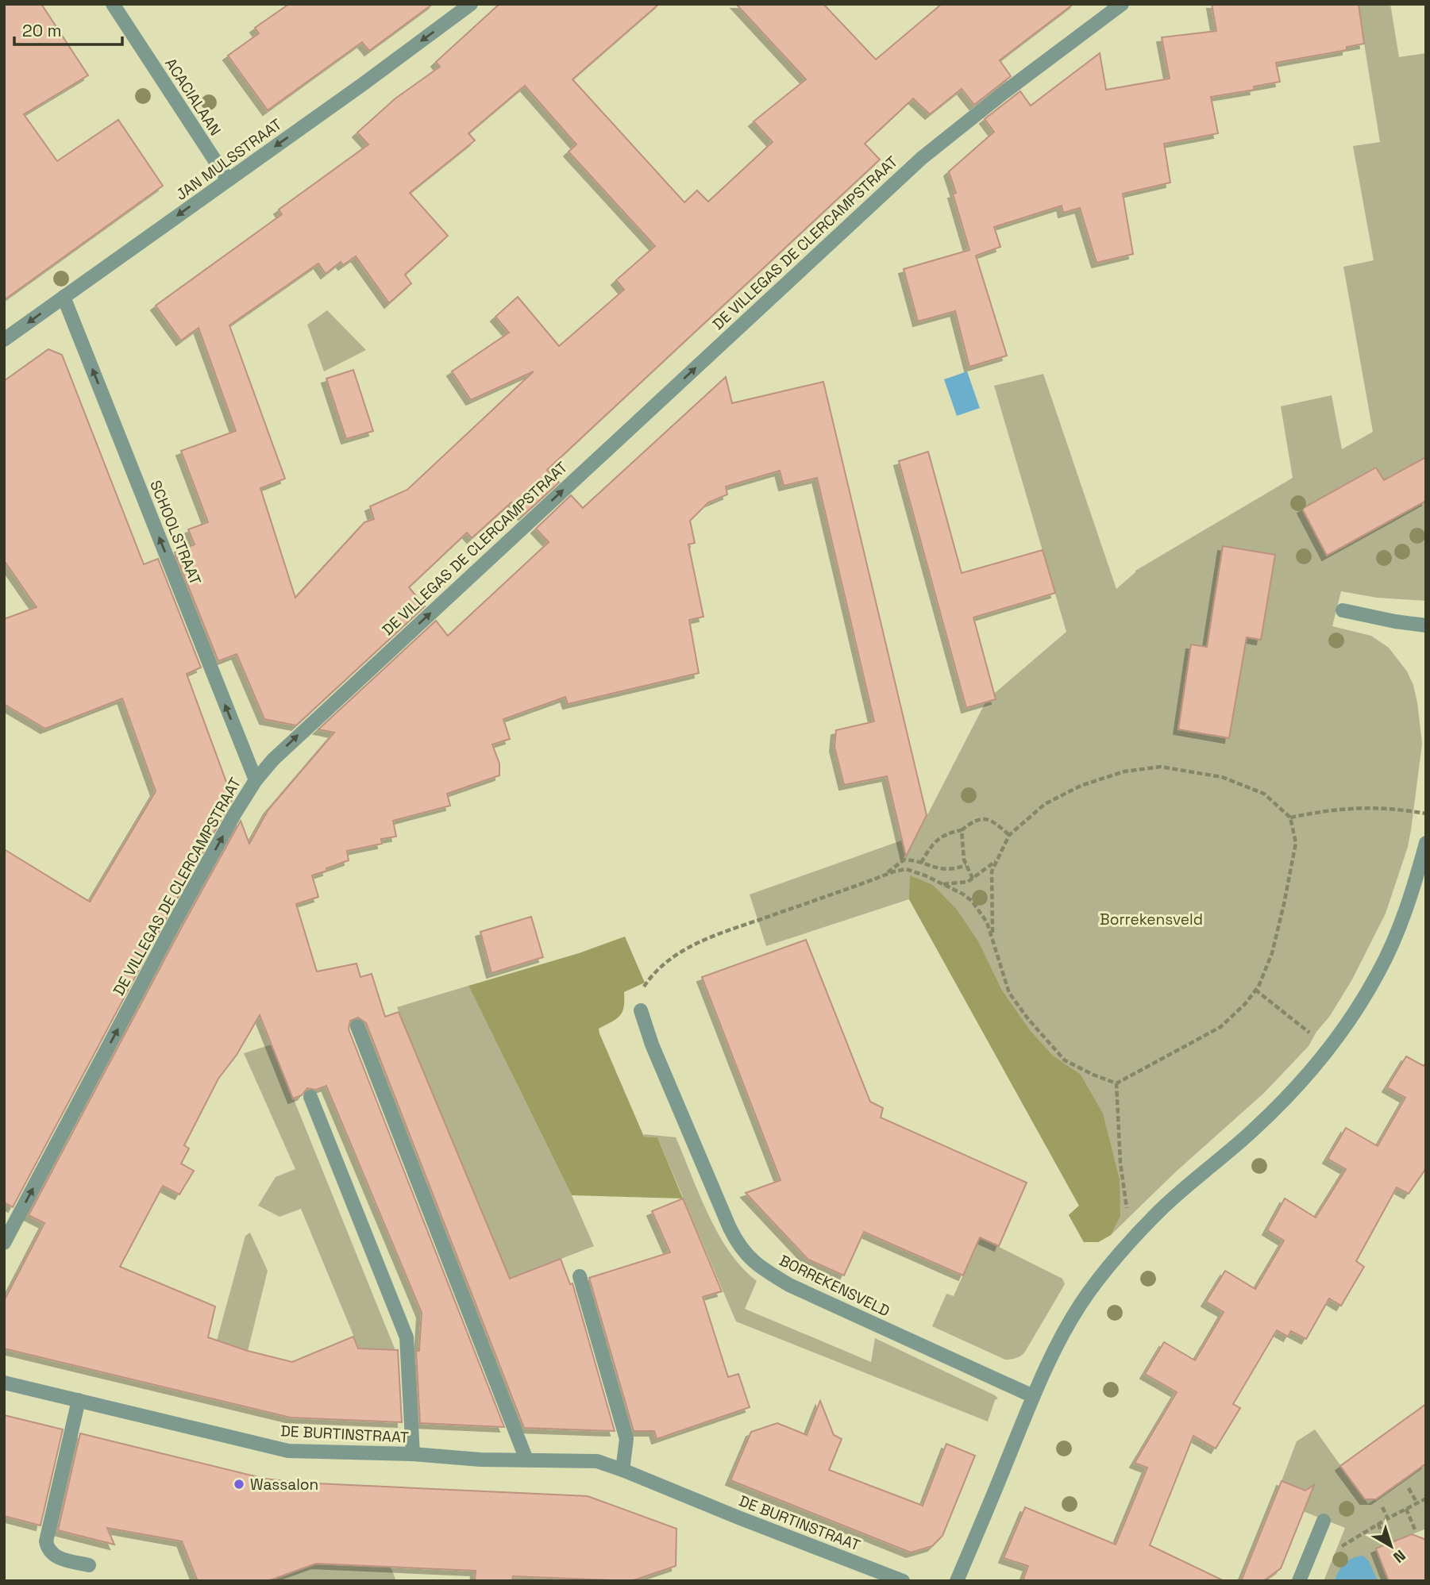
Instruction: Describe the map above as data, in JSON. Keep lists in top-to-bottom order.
{
  "streets": {
    "street": [
      "ACACIALAAN",
      "JAN MULSSTRAAT",
      "DE VILLEGAS DE CLERCAMPSTRAAT",
      "SCHOOLSTRAAT",
      "BORREKENSVELD",
      "DE BURTINSTRAAT"
    ]
  },
  "crossings": [
    ["ACACIALAAN", "JAN MULSSTRAAT"],
    ["JAN MULSSTRAAT", "SCHOOLSTRAAT"],
    ["DE VILLEGAS DE CLERCAMPSTRAAT", "SCHOOLSTRAAT"]
  ],
  "one_way": ["JAN MULSSTRAAT", "DE VILLEGAS DE CLERCAMPSTRAAT", "SCHOOLSTRAAT"],
  "parks": ["Borrekensveld"],
  "places": ["Wassalon"],
  "scale_bar": "20 m",
  "north": "bottom right"
}
